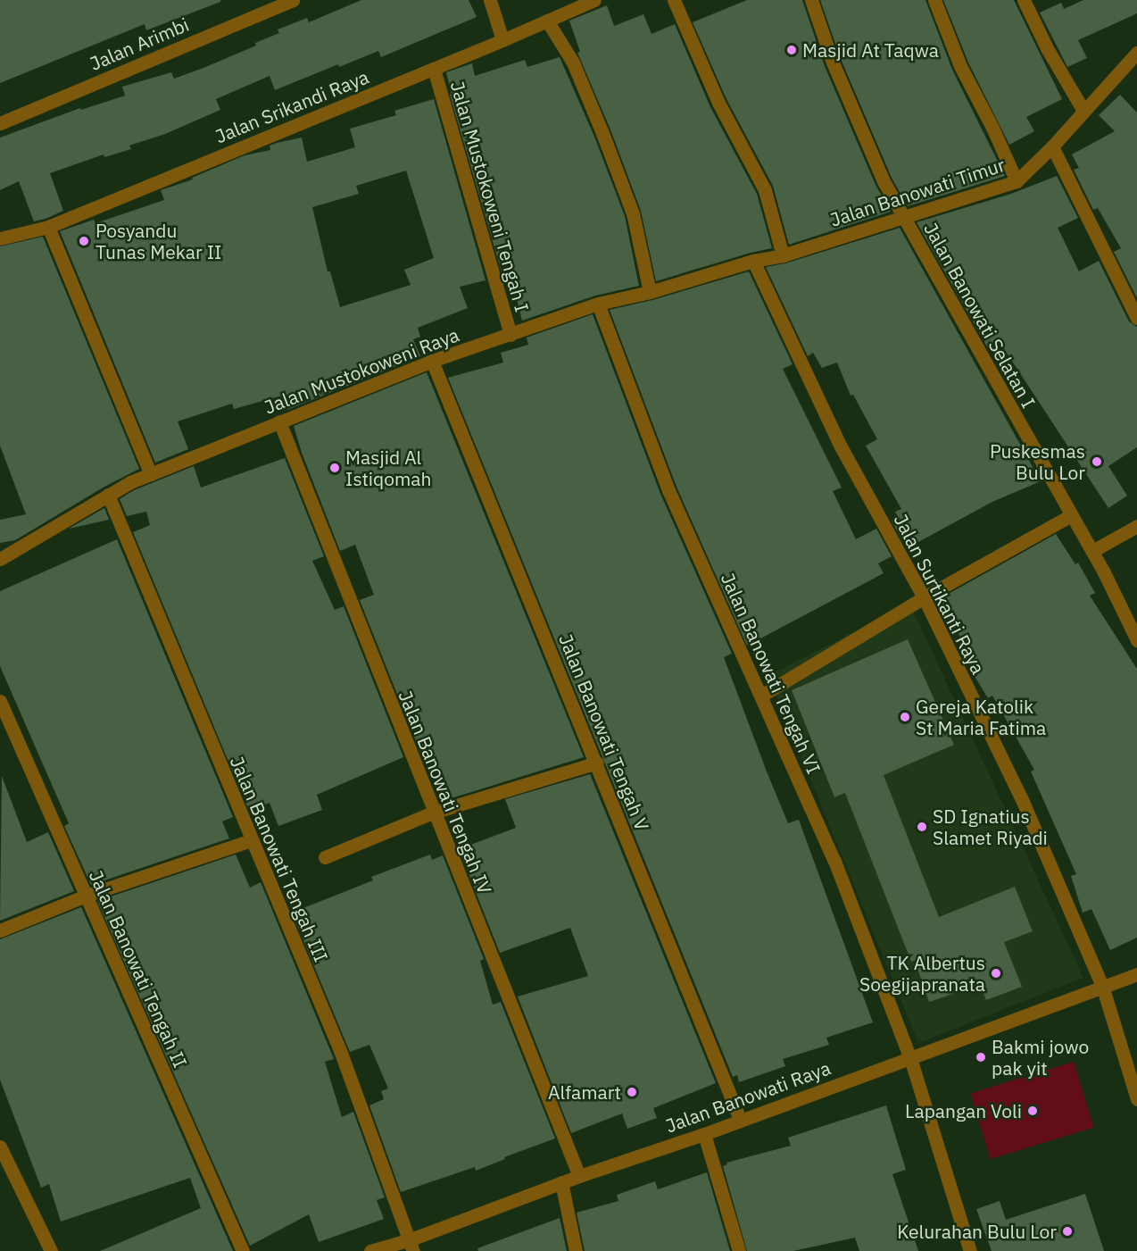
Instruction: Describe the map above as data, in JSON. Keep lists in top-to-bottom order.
{
  "streets": {
    "street": [
      "Jalan Arimbi",
      "Jalan Srikandi Raya",
      "Jalan Banowati Timur",
      "Jalan Mustokoweni Tengah I",
      "Jalan Banowati Selatan I",
      "Jalan Mustokoweni Raya",
      "Jalan Surtikanti Raya",
      "Jalan Banowati Tengah VI",
      "Jalan Banowati Tengah V",
      "Jalan Banowati Tengah IV",
      "Jalan Banowati Tengah III",
      "Jalan Banowati Tengah II",
      "Jalan Banowati Raya"
    ]
  },
  "crossings": [
    ["Jalan Srikandi Raya", "Jalan Mustokoweni Tengah I"],
    ["Jalan Banowati Timur", "Jalan Banowati Selatan I"],
    ["Jalan Banowati Timur", "Jalan Mustokoweni Raya"],
    ["Jalan Banowati Timur", "Jalan Surtikanti Raya"],
    ["Jalan Mustokoweni Tengah I", "Jalan Mustokoweni Raya"],
    ["Jalan Mustokoweni Raya", "Jalan Surtikanti Raya"],
    ["Jalan Mustokoweni Raya", "Jalan Banowati Tengah VI"],
    ["Jalan Mustokoweni Raya", "Jalan Banowati Tengah V"],
    ["Jalan Mustokoweni Raya", "Jalan Banowati Tengah IV"],
    ["Jalan Mustokoweni Raya", "Jalan Banowati Tengah III"],
    ["Jalan Surtikanti Raya", "Jalan Banowati Raya"],
    ["Jalan Banowati Tengah VI", "Jalan Banowati Raya"],
    ["Jalan Banowati Tengah V", "Jalan Banowati Raya"],
    ["Jalan Banowati Tengah IV", "Jalan Banowati Raya"],
    ["Jalan Banowati Tengah III", "Jalan Banowati Raya"]
  ],
  "places": [
    "Masjid At Taqwa",
    "Posyandu Tunas Mekar II",
    "Puskesmas Bulu Lor",
    "Masjid Al Istiqomah",
    "Gereja Katolik St Maria Fatima",
    "SD Ignatius Slamet Riyadi",
    "TK Albertus Soegijapranata",
    "Bakmi jowo pak yit",
    "Alfamart",
    "Lapangan Voli",
    "Kelurahan Bulu Lor"
  ]
}
